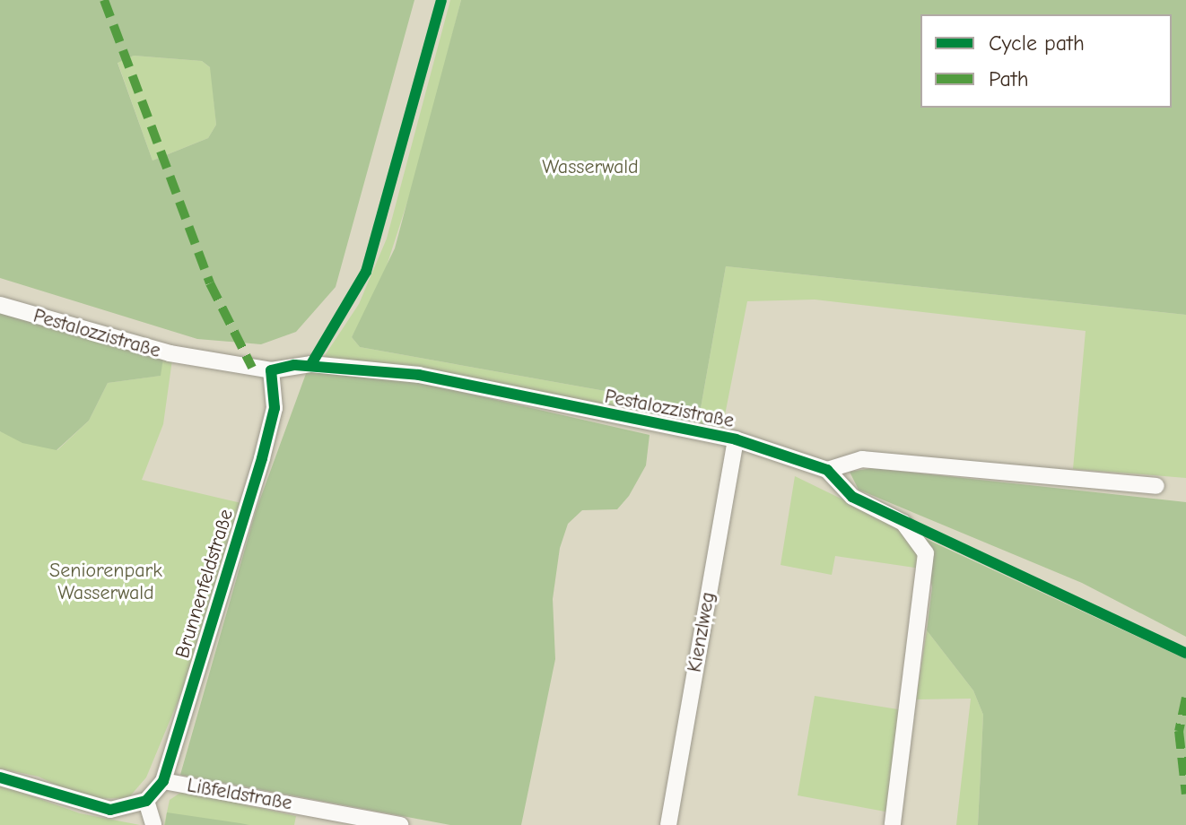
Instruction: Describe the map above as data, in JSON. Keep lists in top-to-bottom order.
{
  "streets": {
    "street": [
      "Pestalozzistraße",
      "Brunnenfeldstraße",
      "Kienzlweg",
      "Lißfeldstraße"
    ]
  },
  "crossings": [
    ["Pestalozzistraße", "Brunnenfeldstraße"],
    ["Pestalozzistraße", "Kienzlweg"],
    ["Brunnenfeldstraße", "Lißfeldstraße"]
  ],
  "parks": ["Wasserwald", "Seniorenpark Wasserwald"],
  "legend": ["Cycle path", "Path"]
}
